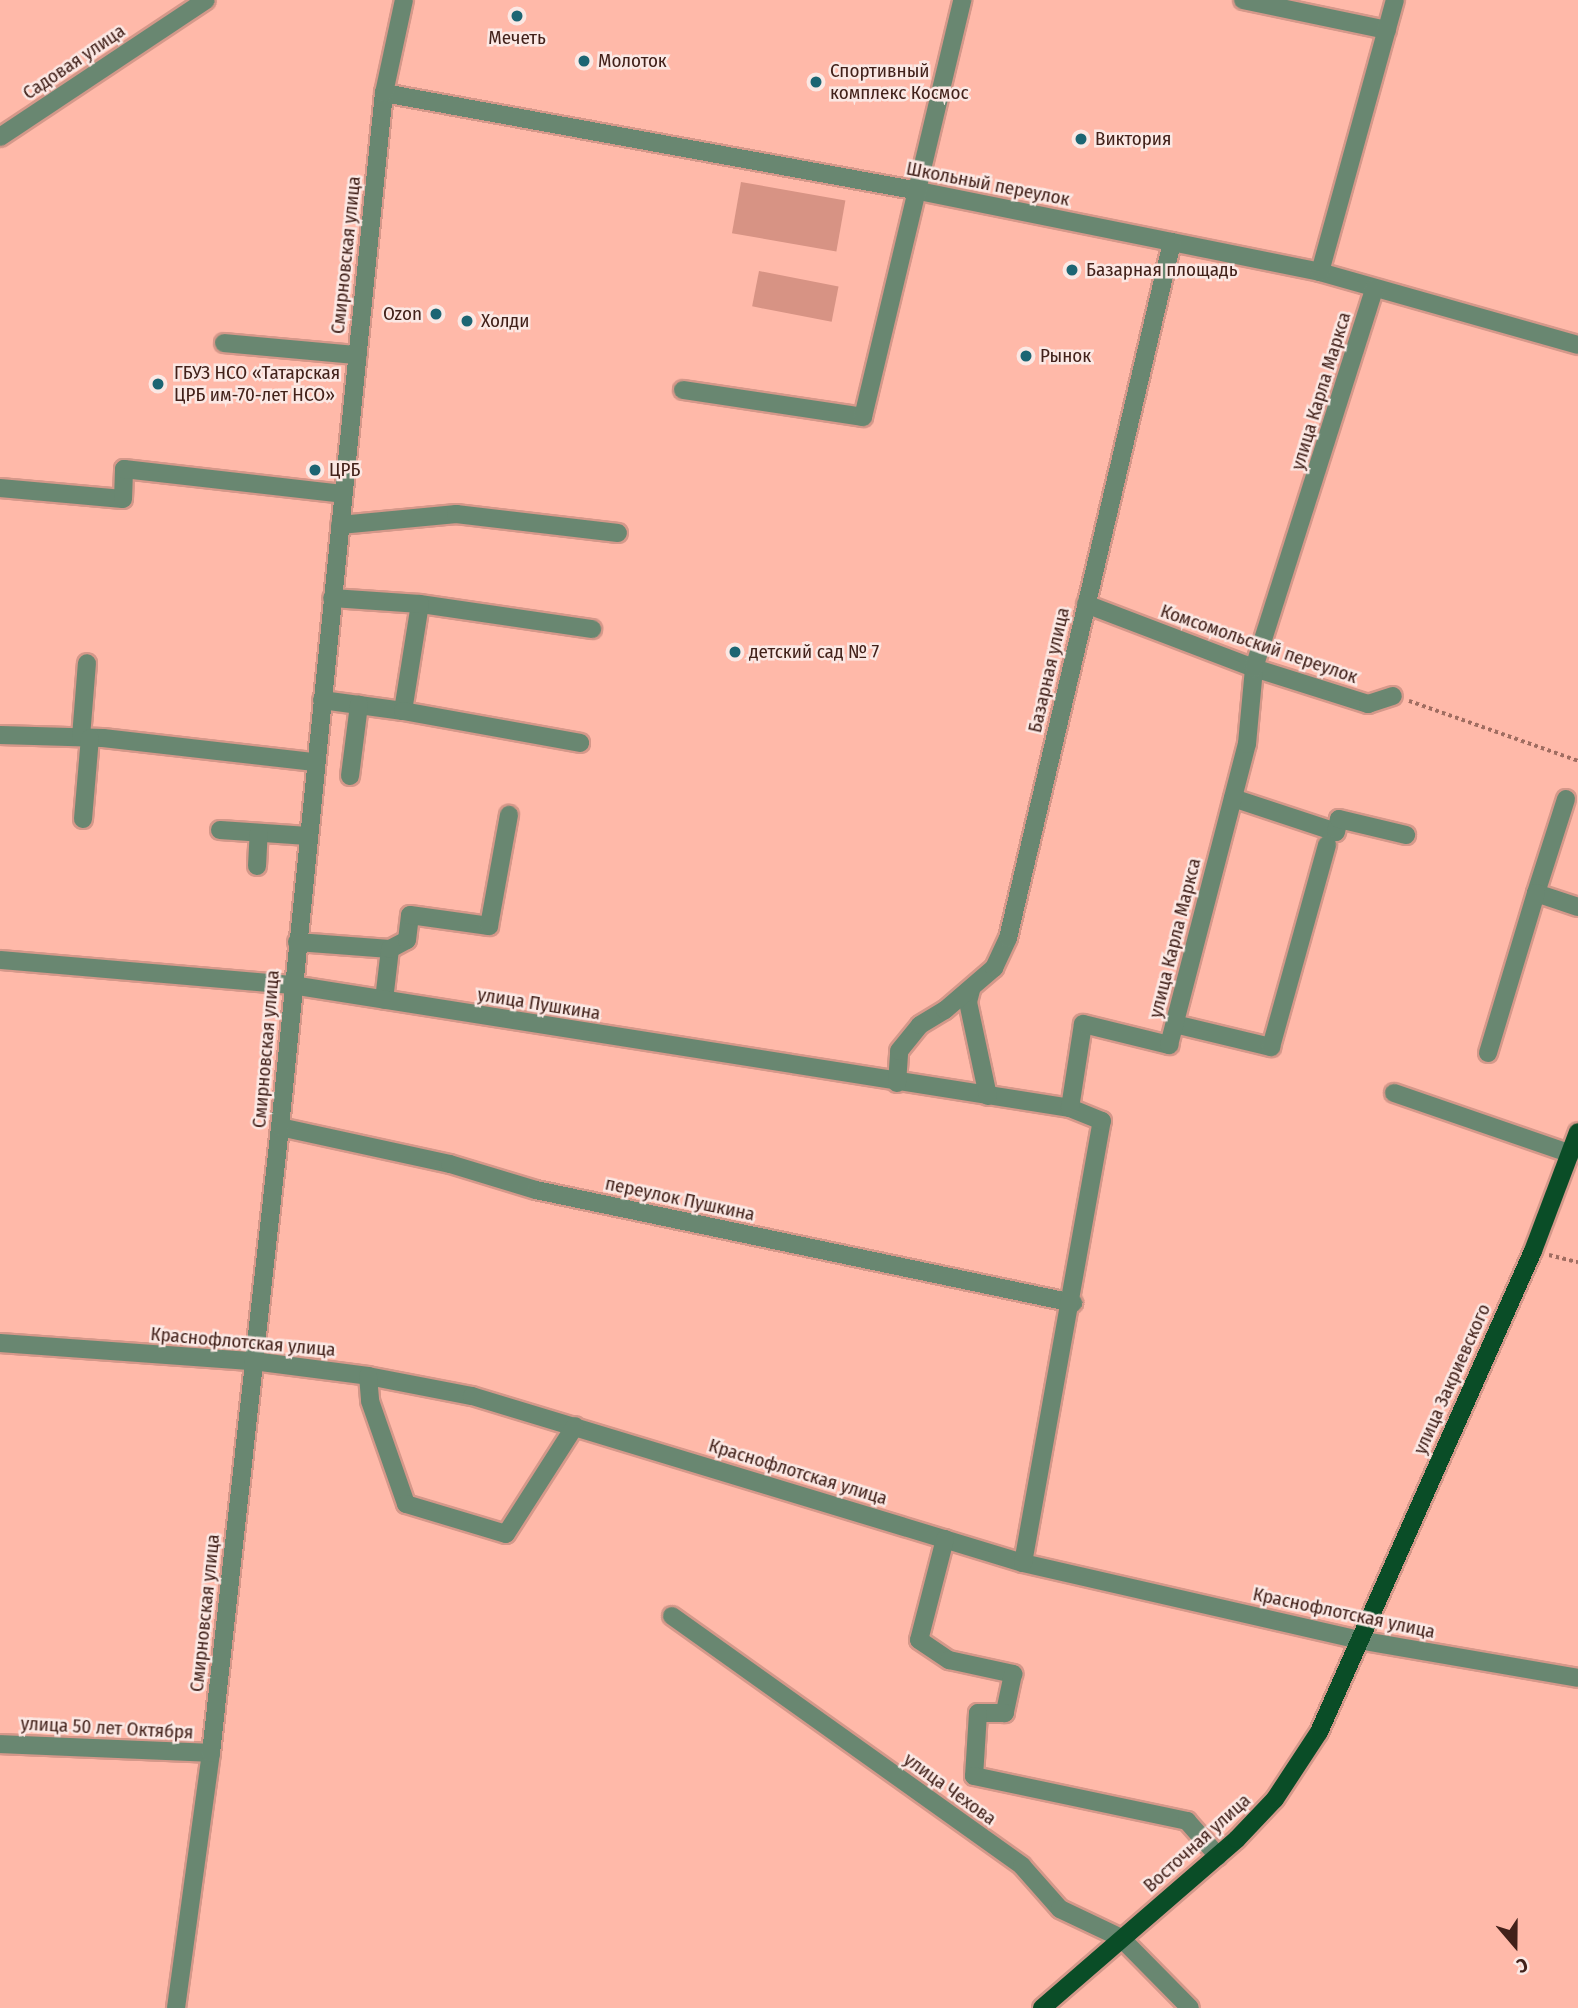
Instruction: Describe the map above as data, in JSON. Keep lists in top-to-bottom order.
{
  "streets": {
    "main road": ["улица Закриевского", "Восточная улица"],
    "street": [
      "Садовая улица",
      "Школьный переулок",
      "Смирновская улица",
      "улица Карла Маркса",
      "Комсомольский переулок",
      "Базарная улица",
      "улица Пушкина",
      "переулок Пушкина",
      "Краснофлотская улица",
      "улица 50 лет Октября",
      "улица Чехова"
    ]
  },
  "crossings": [
    ["Школьный переулок", "Смирновская улица"],
    ["Школьный переулок", "улица Карла Маркса"],
    ["Школьный переулок", "Базарная улица"],
    ["Смирновская улица", "улица Пушкина"],
    ["Смирновская улица", "переулок Пушкина"],
    ["Смирновская улица", "Краснофлотская улица"],
    ["Смирновская улица", "улица 50 лет Октября"],
    ["улица Карла Маркса", "Комсомольский переулок"],
    ["улица Карла Маркса", "улица Пушкина"],
    ["Комсомольский переулок", "Базарная улица"],
    ["Базарная улица", "улица Пушкина"],
    ["Краснофлотская улица", "улица Закриевского"],
    ["Краснофлотская улица", "Восточная улица"],
    ["улица Закриевского", "Восточная улица"],
    ["улица Чехова", "Восточная улица"]
  ],
  "places": [
    "Мечеть",
    "Молоток",
    "Спортивный комплекс Космос",
    "Виктория",
    "Базарная площадь",
    "Ozon",
    "Холди",
    "Рынок",
    "ГБУЗ НСО «Татарская ЦРБ им-70-лет НСО»",
    "ЦРБ",
    "детский сад № 7"
  ],
  "north": "bottom"
}
